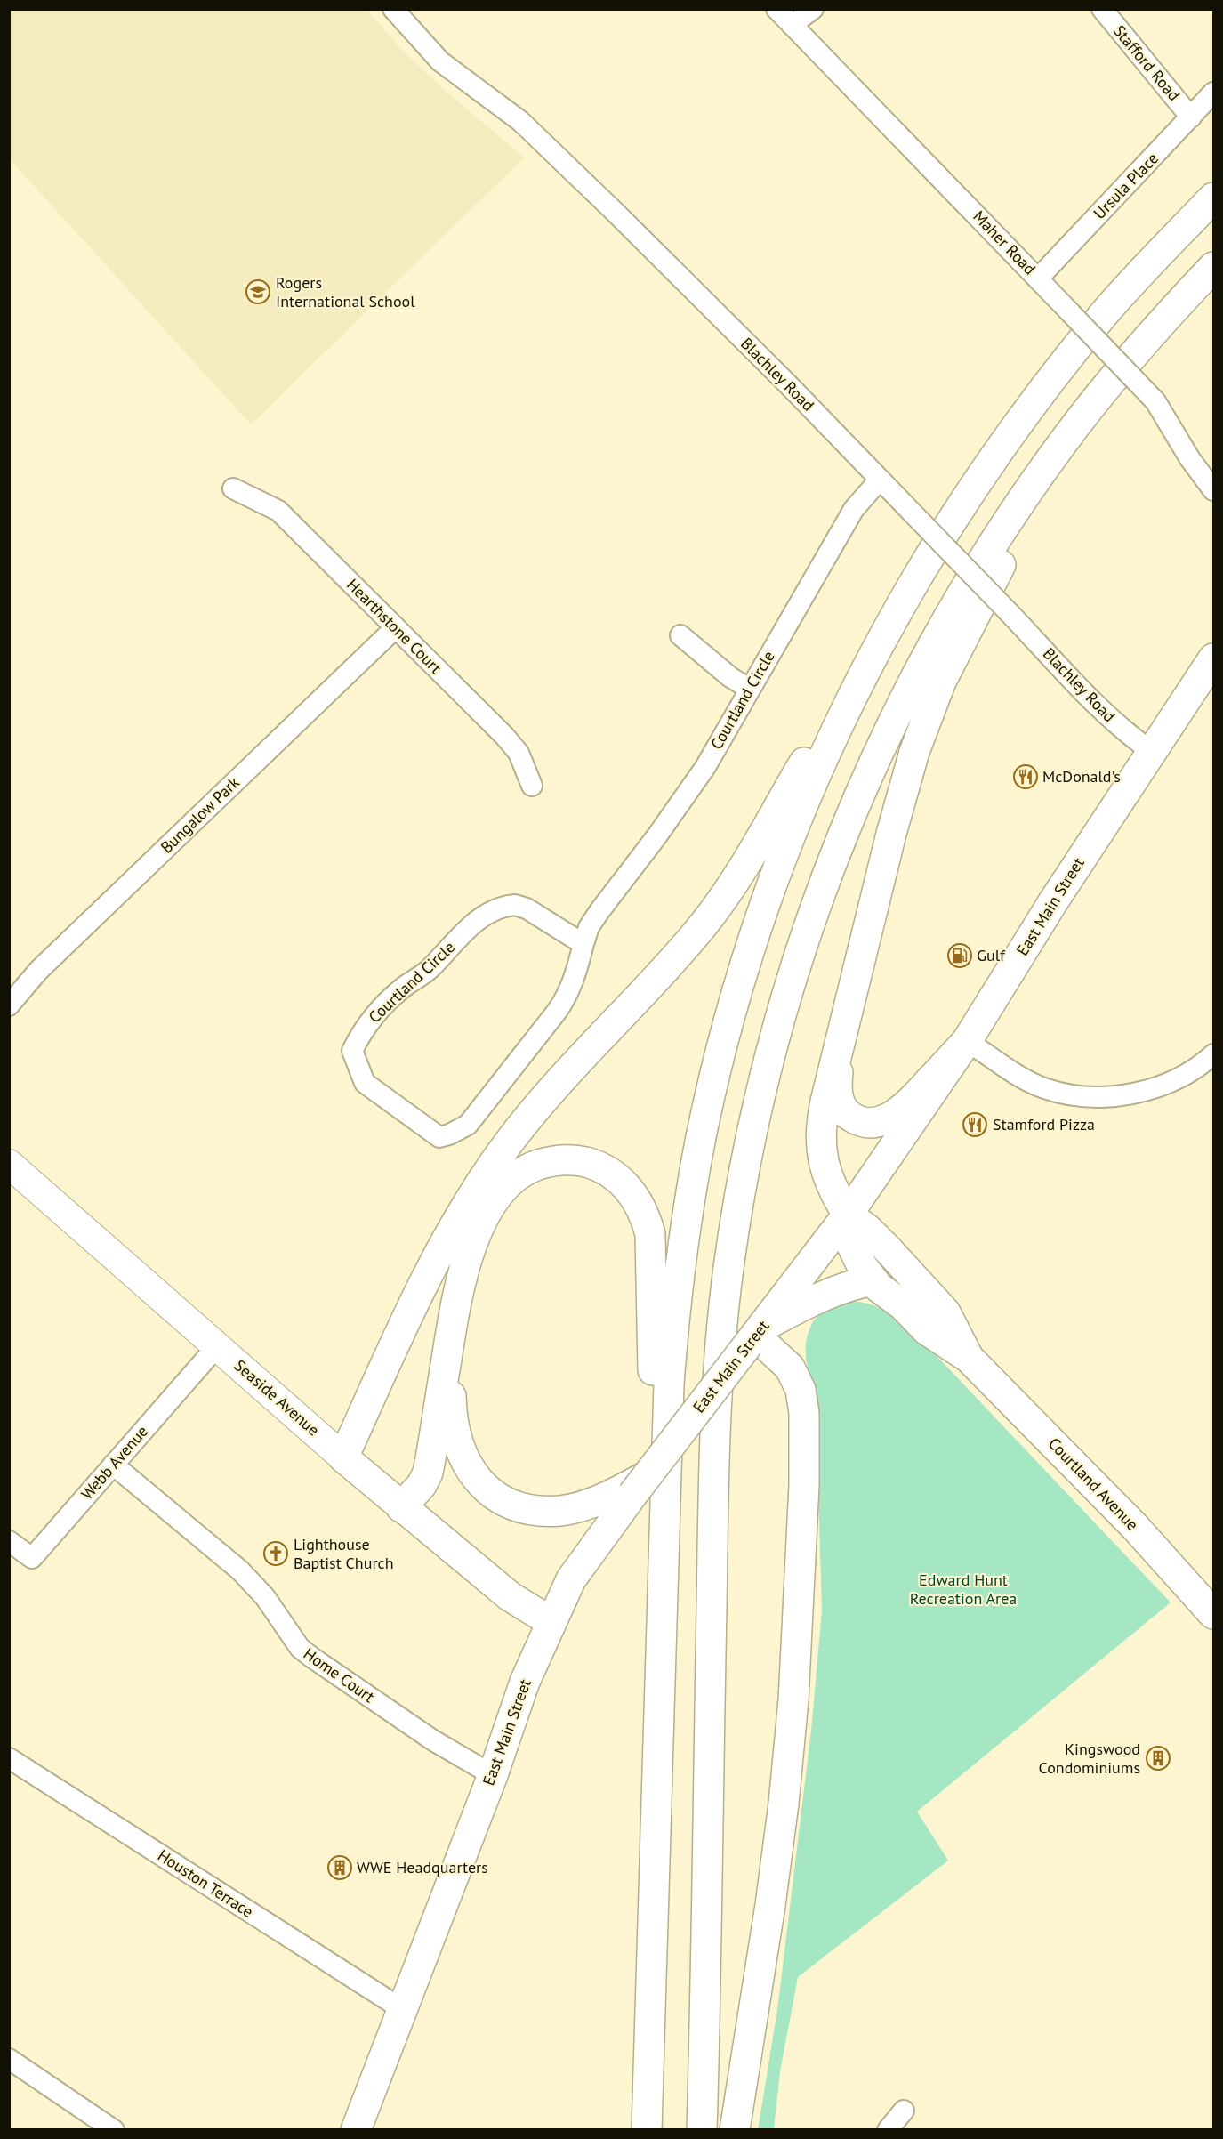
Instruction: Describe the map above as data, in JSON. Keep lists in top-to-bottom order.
{
  "streets": {
    "main road": ["East Main Street", "Seaside Avenue", "Courtland Avenue"],
    "street": [
      "Stafford Road",
      "Ursula Place",
      "Maher Road",
      "Blachley Road",
      "Hearthstone Court",
      "Courtland Circle",
      "Bungalow Park",
      "Webb Avenue",
      "Home Court",
      "Houston Terrace"
    ]
  },
  "crossings": [
    ["Stafford Road", "Ursula Place"],
    ["Ursula Place", "Maher Road"],
    ["Blachley Road", "Courtland Circle"],
    ["Blachley Road", "East Main Street"],
    ["Hearthstone Court", "Bungalow Park"],
    ["East Main Street", "Seaside Avenue"],
    ["East Main Street", "Courtland Avenue"],
    ["East Main Street", "Home Court"],
    ["East Main Street", "Houston Terrace"],
    ["Seaside Avenue", "Webb Avenue"],
    ["Webb Avenue", "Home Court"]
  ],
  "parks": ["Edward Hunt Recreation Area"],
  "places": {
    "school or university": ["Rogers International School"],
    "restaurant": ["McDonald's", "Stamford Pizza"],
    "fuel station": ["Gulf"],
    "church": ["Lighthouse Baptist Church"],
    "building": ["Kingswood Condominiums", "WWE Headquarters"]
  }
}
